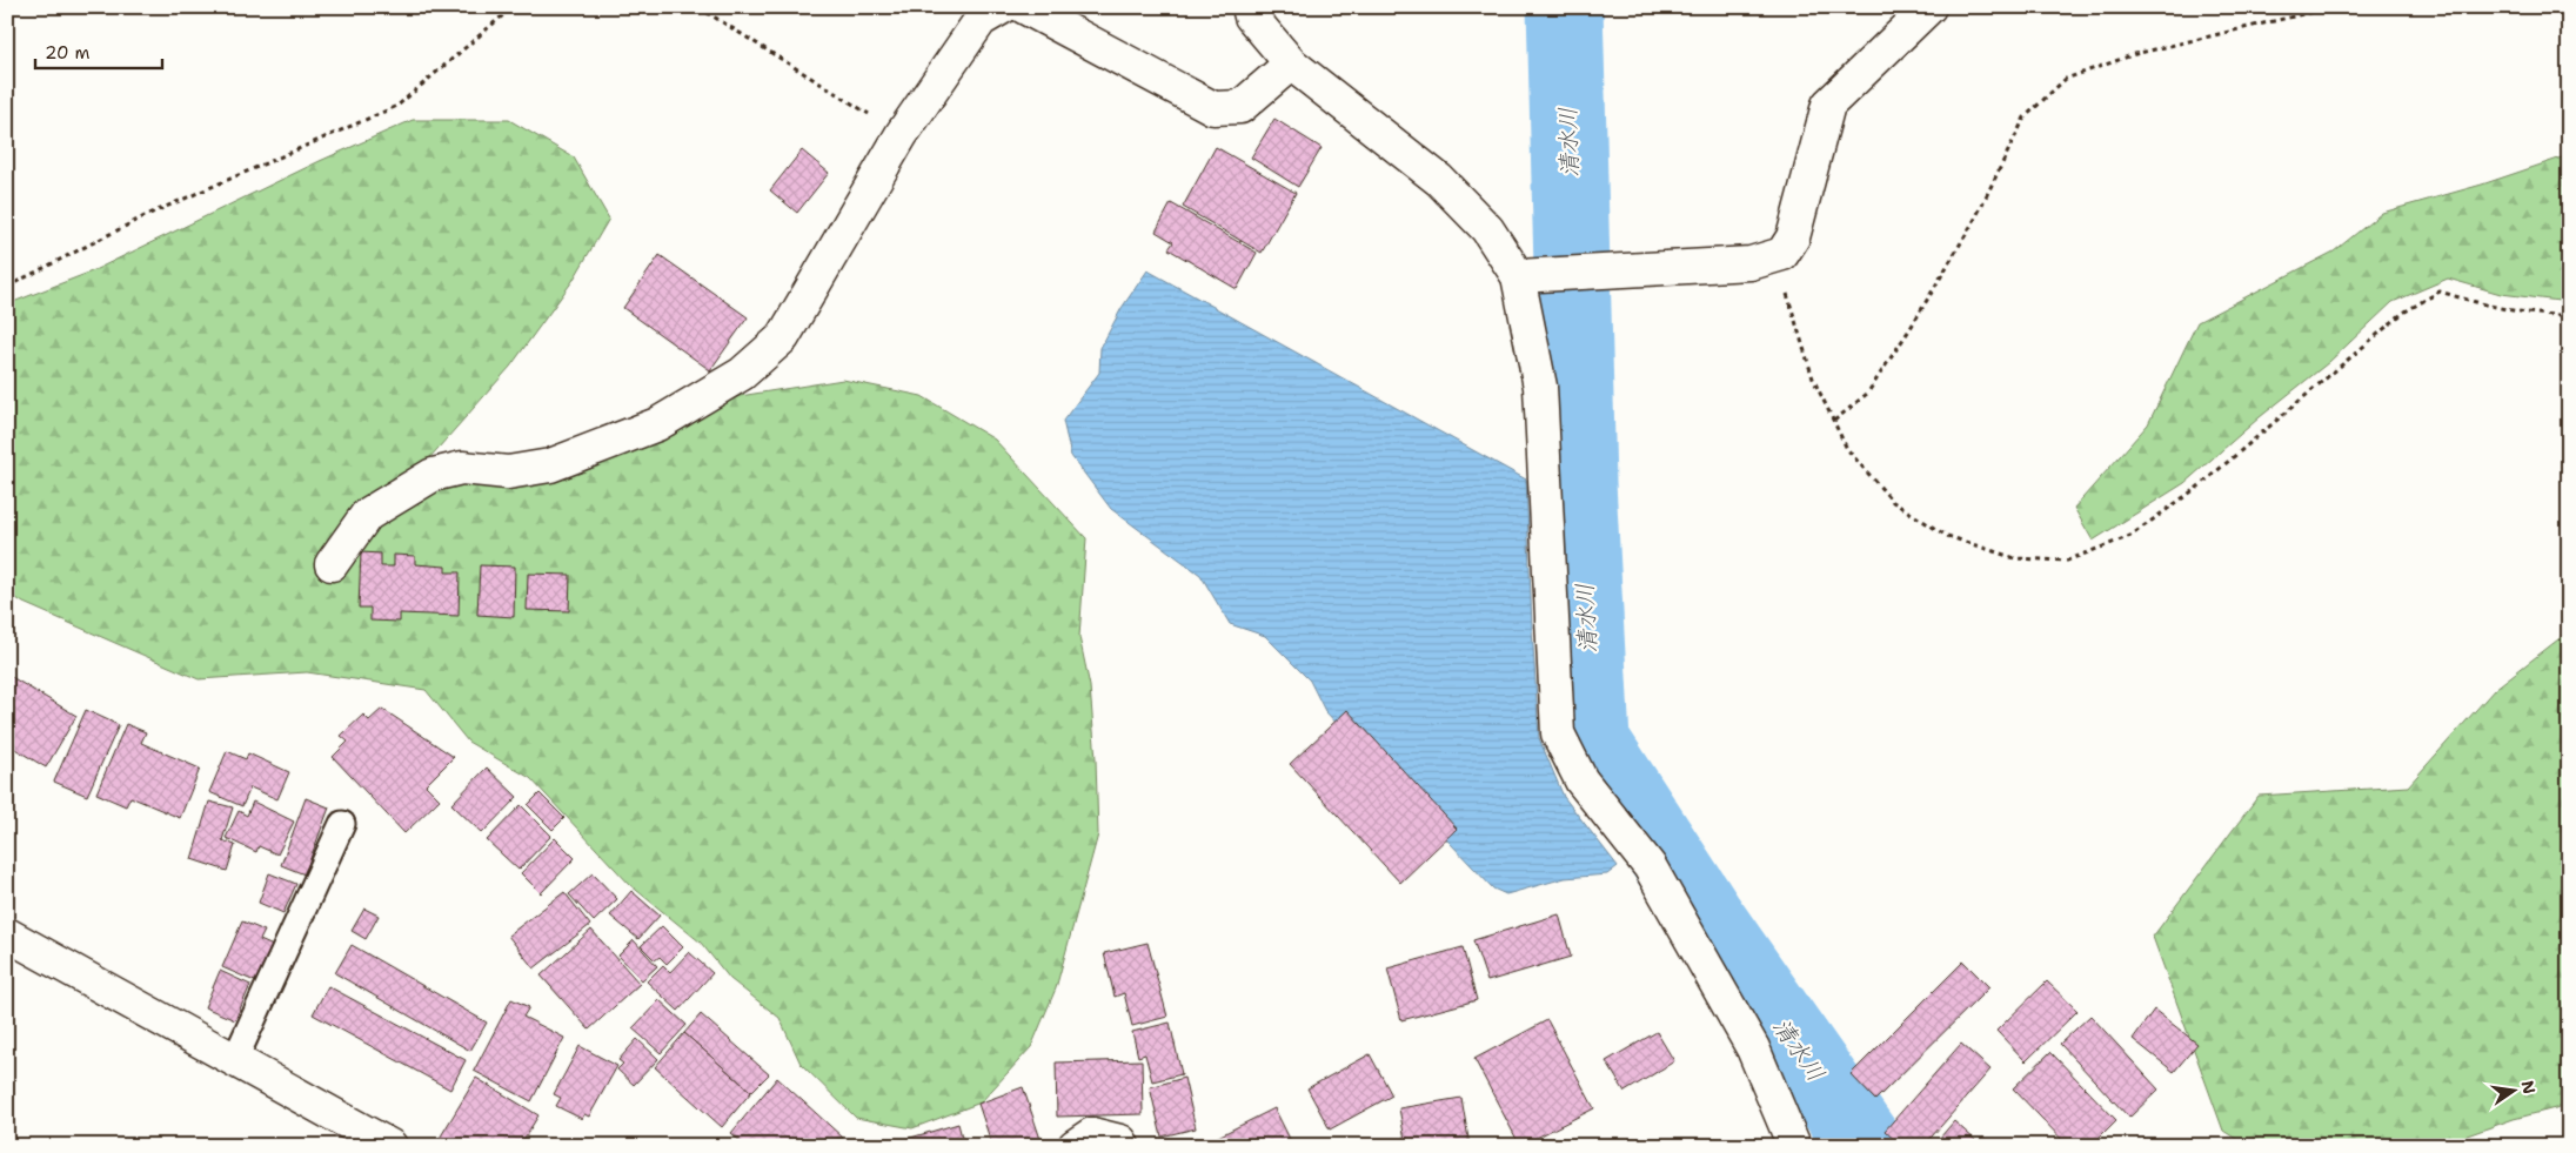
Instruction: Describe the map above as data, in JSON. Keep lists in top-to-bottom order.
{
  "water": ["清水川"],
  "scale_bar": "20 m",
  "north": "right"
}
